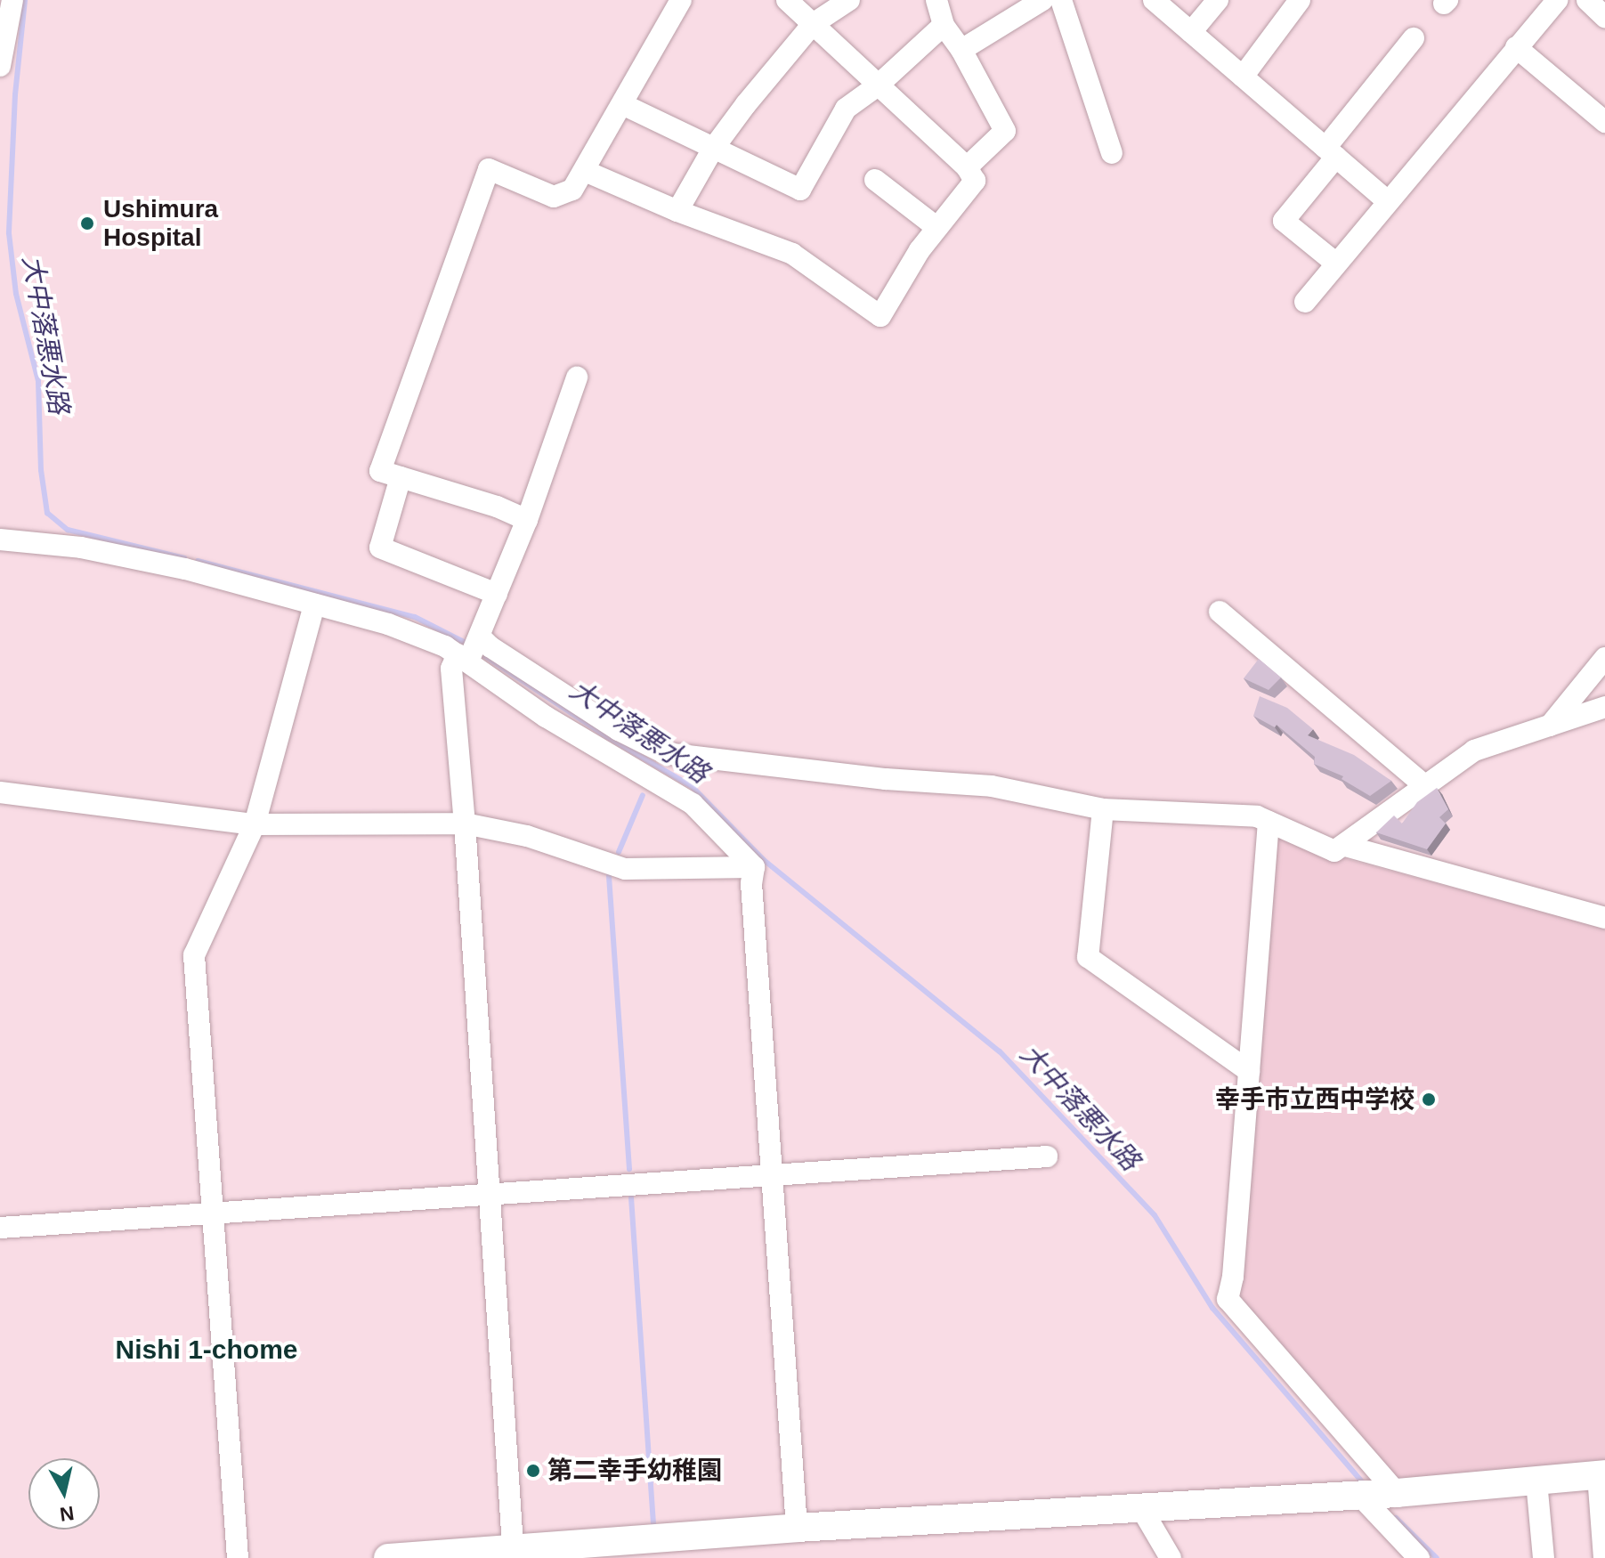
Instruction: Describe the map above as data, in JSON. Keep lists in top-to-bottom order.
{
  "districts": ["Nishi 1-chome"],
  "water": ["大中落悪水路"],
  "places": ["Ushimura Hospital", "幸手市立西中学校", "第二幸手幼稚園"],
  "north": "bottom"
}
